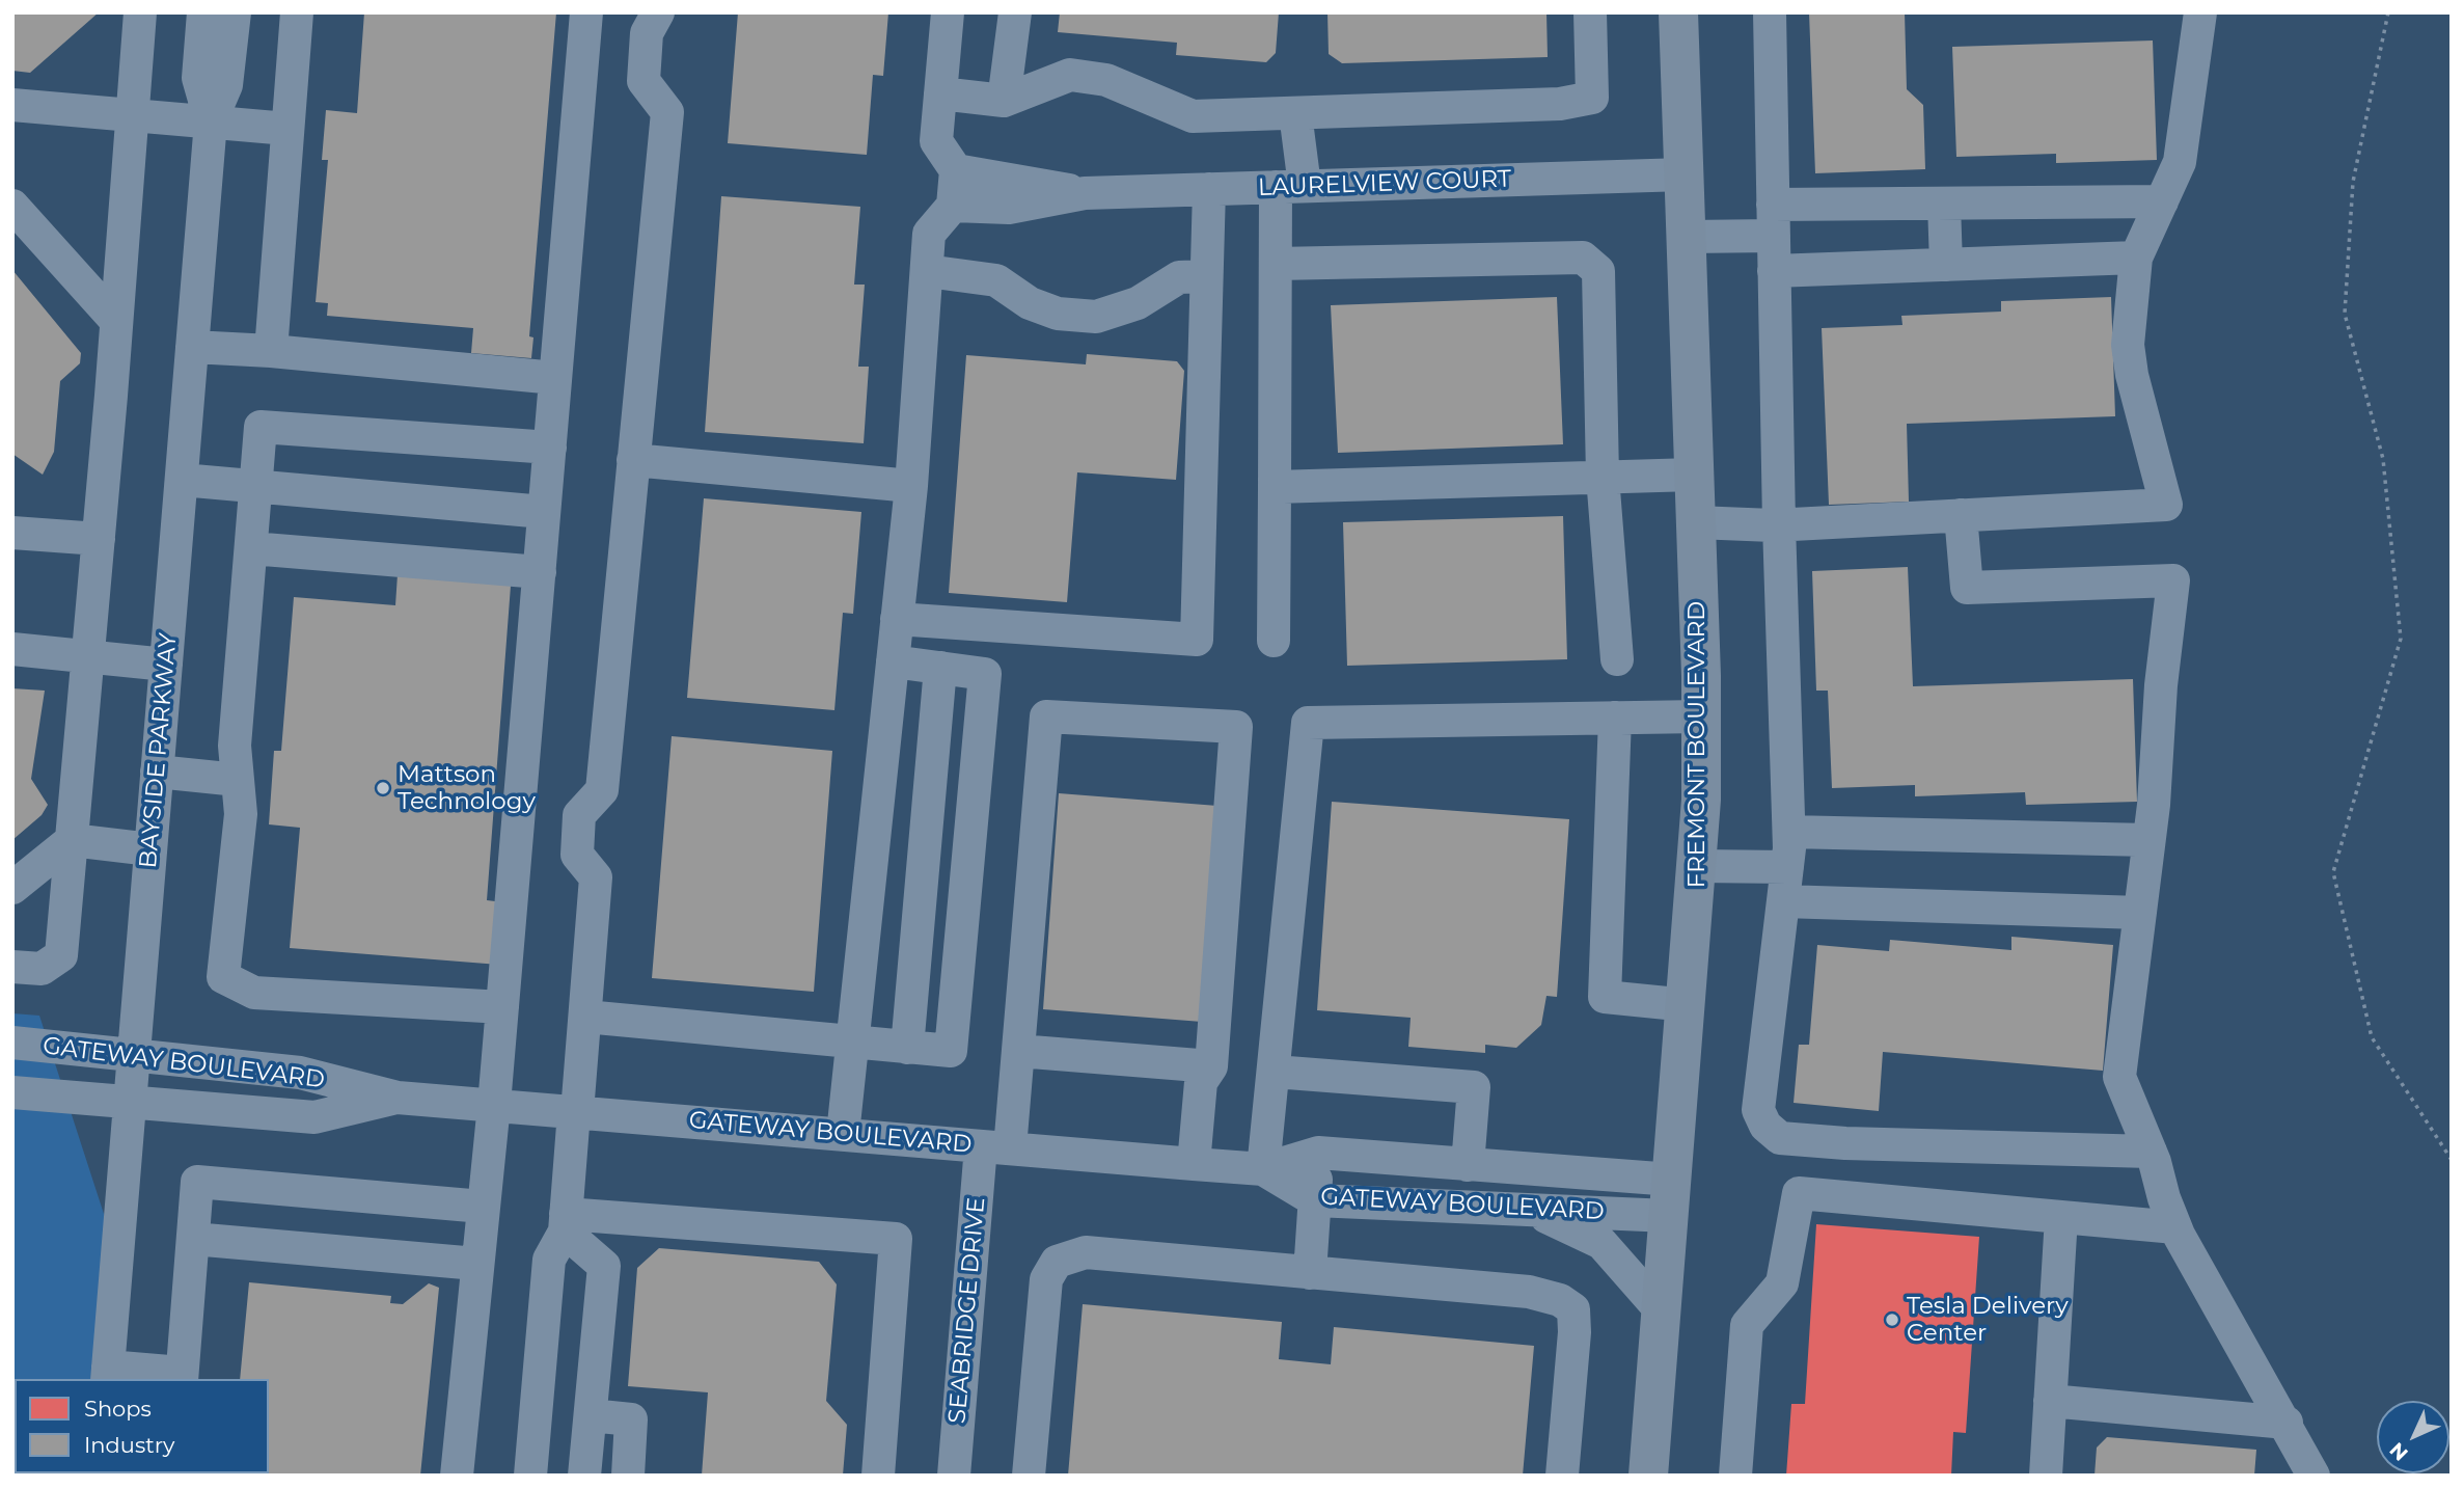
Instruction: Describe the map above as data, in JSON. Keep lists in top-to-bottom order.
{
  "streets": {
    "main road": ["FREMONT BOULEVARD"],
    "street": [
      "LAURELVIEW COURT",
      "BAYSIDE PARKWAY",
      "GATEWAY BOULEVARD",
      "SEABRIDGE DRIVE"
    ]
  },
  "crossings": [
    ["LAURELVIEW COURT", "FREMONT BOULEVARD"],
    ["FREMONT BOULEVARD", "GATEWAY BOULEVARD"],
    ["BAYSIDE PARKWAY", "GATEWAY BOULEVARD"],
    ["GATEWAY BOULEVARD", "SEABRIDGE DRIVE"]
  ],
  "places": ["Mattson Technology", "Tesla Delivery Center"],
  "legend": ["Shops", "Industry"],
  "north": "bottom left"
}
